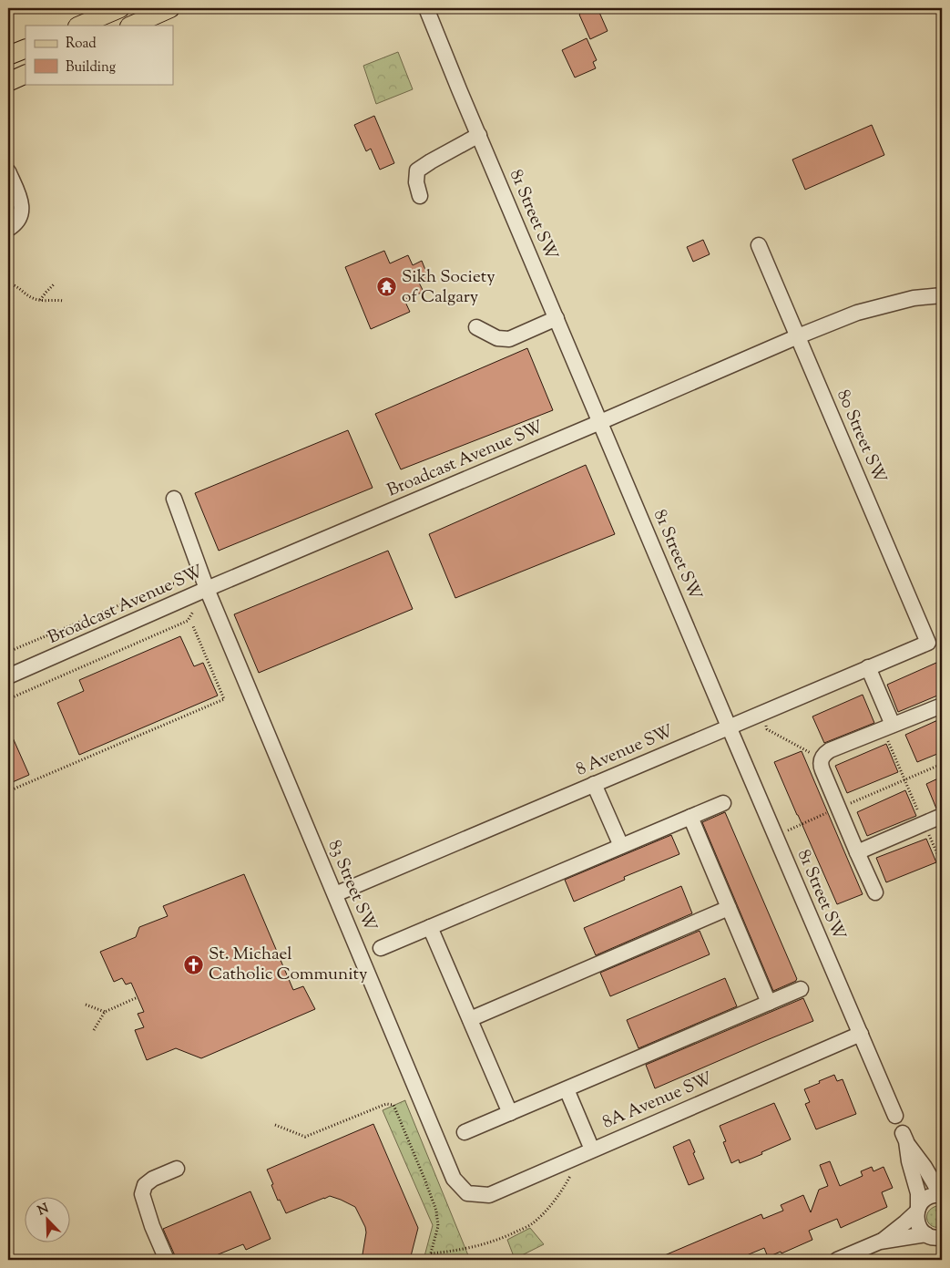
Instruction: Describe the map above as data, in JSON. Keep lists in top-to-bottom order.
{
  "streets": {
    "street": [
      "81 Street SW",
      "80 Street SW",
      "Broadcast Avenue SW",
      "8 Avenue SW",
      "83 Street SW",
      "8A Avenue SW"
    ]
  },
  "crossings": [
    ["81 Street SW", "Broadcast Avenue SW"],
    ["81 Street SW", "8 Avenue SW"],
    ["81 Street SW", "8A Avenue SW"],
    ["80 Street SW", "Broadcast Avenue SW"],
    ["80 Street SW", "8 Avenue SW"],
    ["Broadcast Avenue SW", "83 Street SW"],
    ["8 Avenue SW", "83 Street SW"],
    ["83 Street SW", "8A Avenue SW"]
  ],
  "places": {
    "temple": ["Sikh Society of Calgary"],
    "church": ["St. Michael Catholic Community"]
  },
  "legend": ["Road", "Building"],
  "north": "top left"
}
